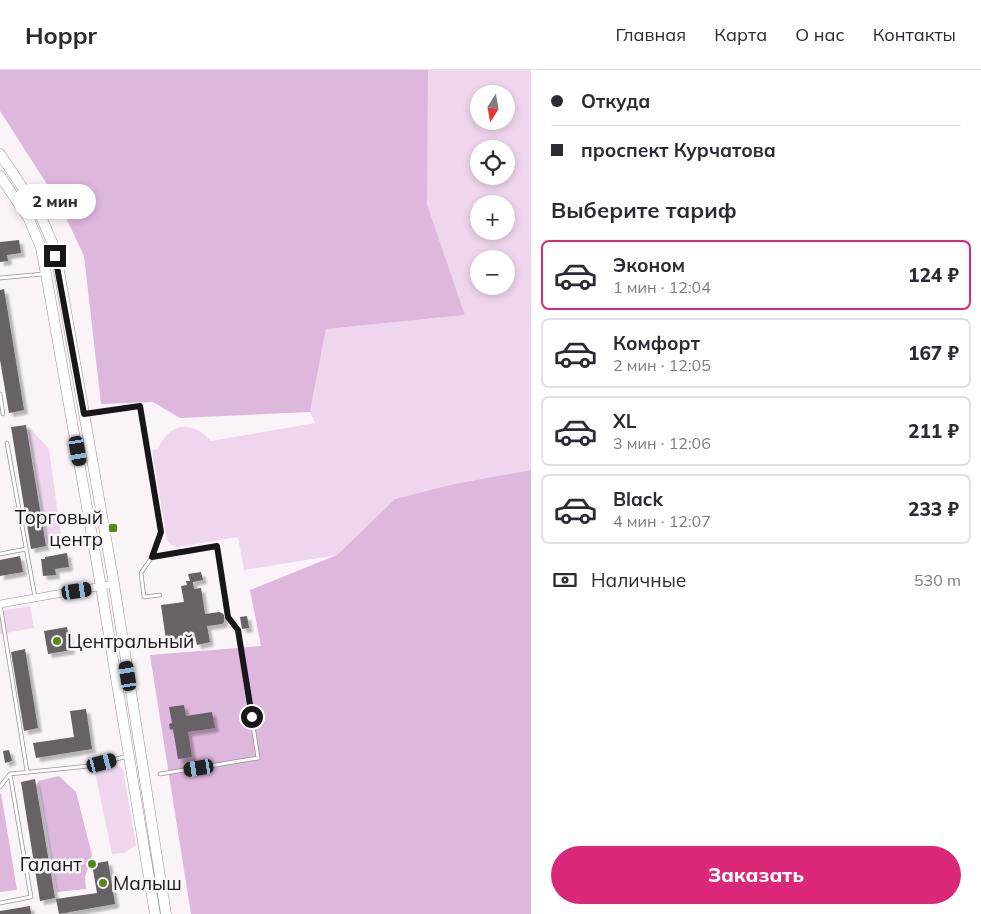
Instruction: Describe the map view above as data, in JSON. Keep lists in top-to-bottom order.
{
  "places": {
    "transit": ["Торговый центр"],
    "other": ["Центральный", "Галант", "Малыш"]
  },
  "north": "bottom",
  "page": {
    "header": "Hoppr",
    "nav": [
      "Главная",
      "Карта",
      "О нас",
      "Контакты"
    ],
    "banner": ["Откуда", "проспект Курчатова"],
    "map_buttons": ["+", "−"],
    "heading": "Выберите тариф",
    "bubble": "2 мин",
    "list": [
      {
        "name": "Эконом",
        "note": "1 мин · 12:04",
        "value": "124 ₽"
      },
      {
        "name": "Комфорт",
        "note": "2 мин · 12:05",
        "value": "167 ₽"
      },
      {
        "name": "XL",
        "note": "3 мин · 12:06",
        "value": "211 ₽"
      },
      {
        "name": "Black",
        "note": "4 мин · 12:07",
        "value": "233 ₽"
      }
    ],
    "pay": ["Наличные", "530 m"],
    "buttons": "Заказать"
  }
}
